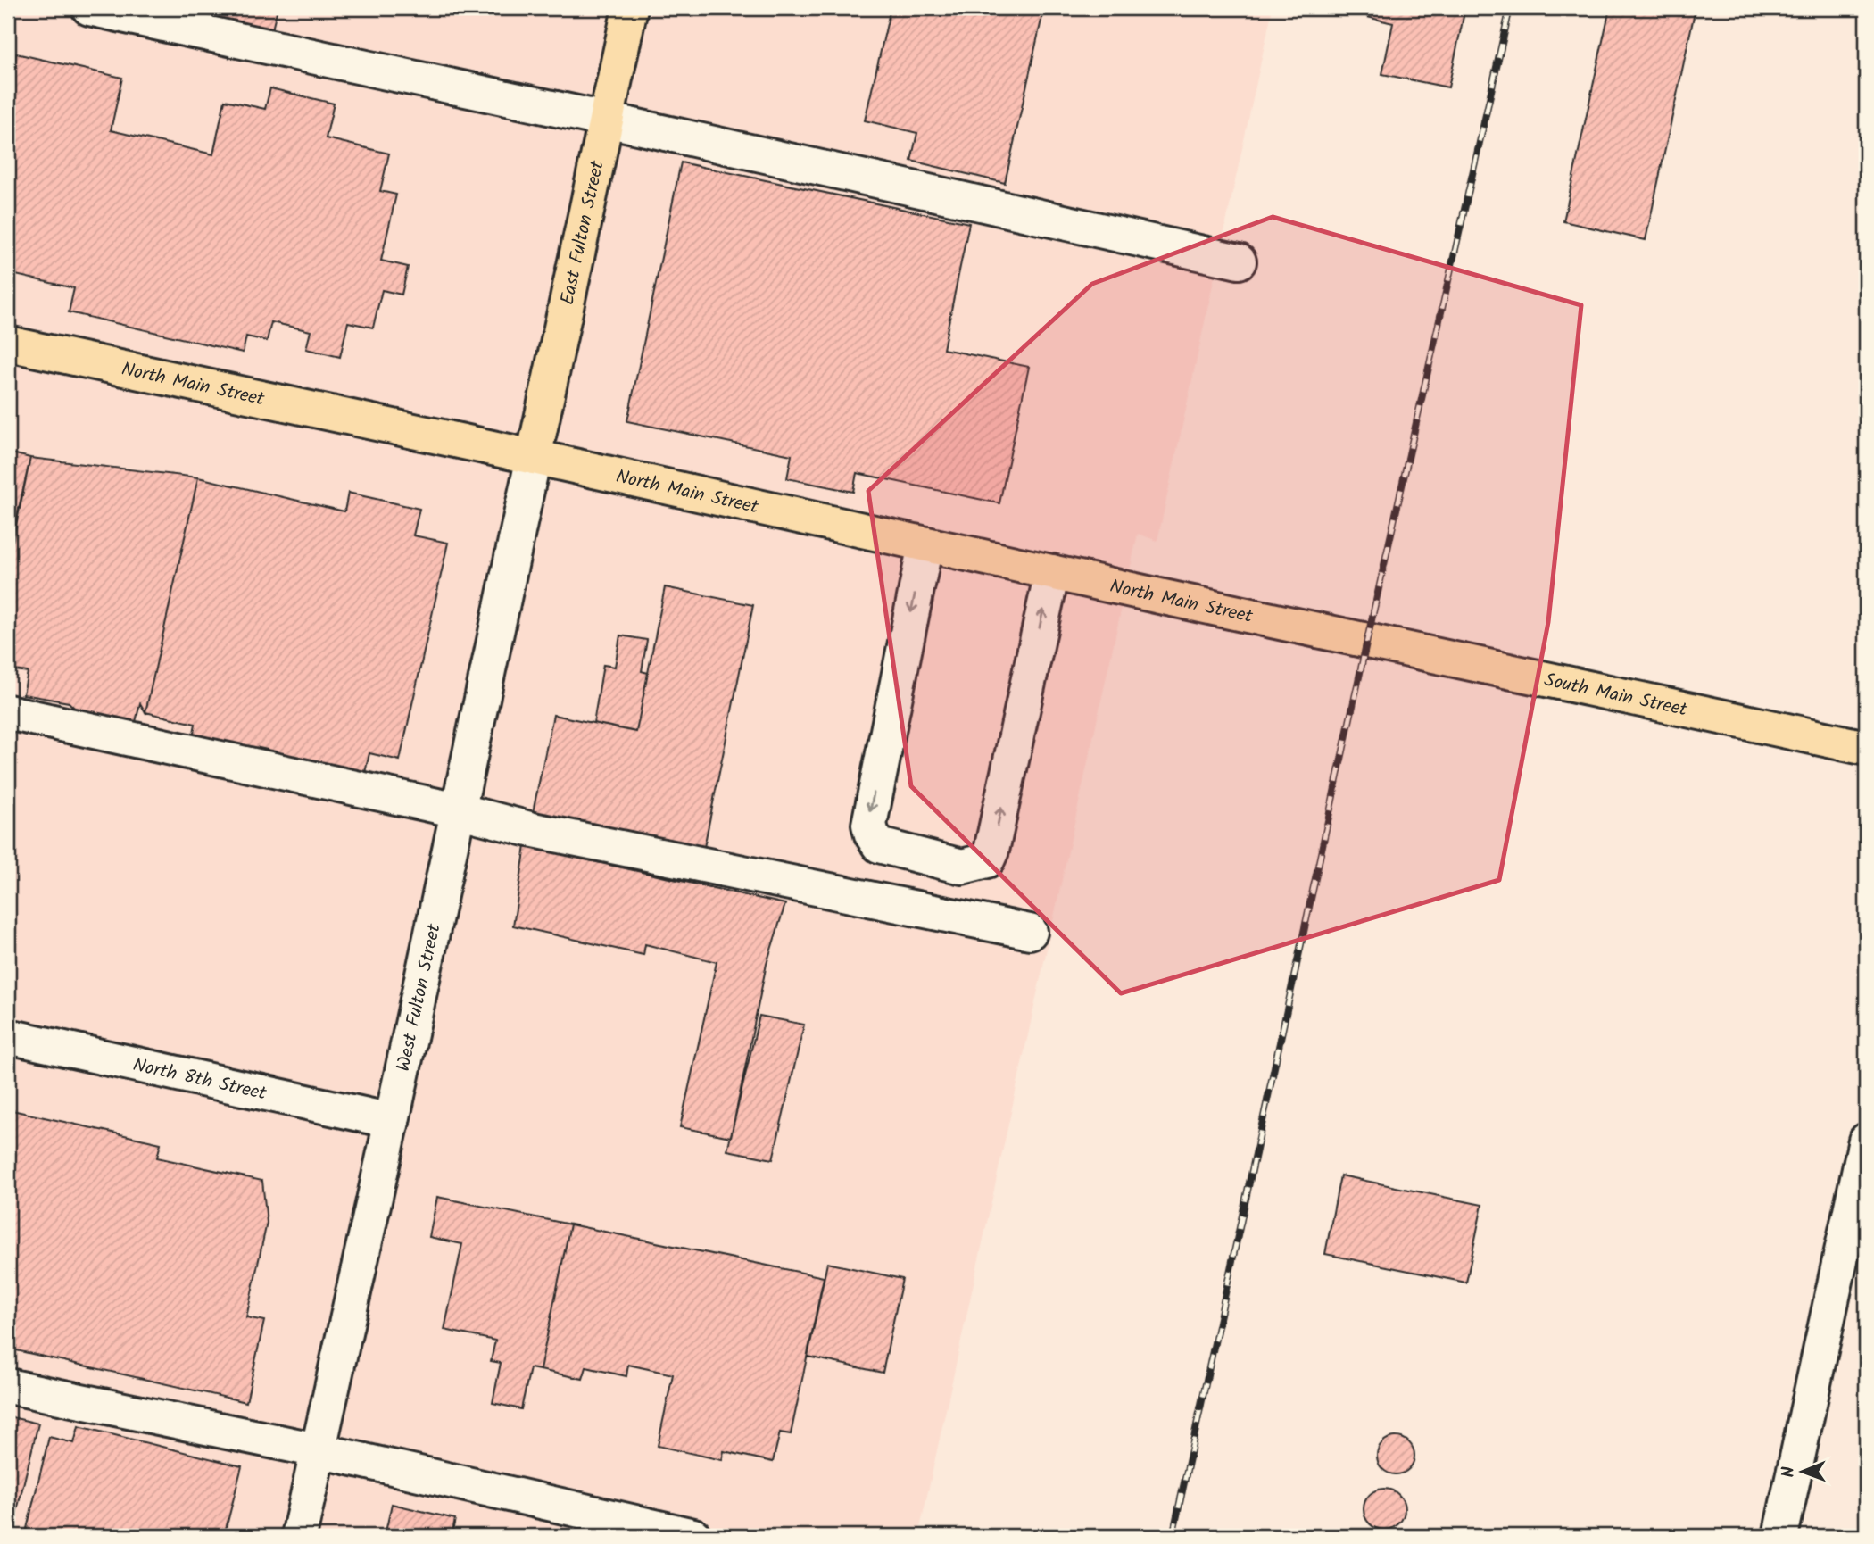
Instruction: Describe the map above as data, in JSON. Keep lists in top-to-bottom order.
{
  "streets": {
    "main road": ["East Fulton Street", "North Main Street", "South Main Street"],
    "street": ["West Fulton Street", "North 8th Street"]
  },
  "crossings": [
    ["East Fulton Street", "North Main Street"],
    ["East Fulton Street", "West Fulton Street"],
    ["North Main Street", "South Main Street"],
    ["North Main Street", "West Fulton Street"],
    ["West Fulton Street", "North 8th Street"]
  ],
  "north": "left"
}
